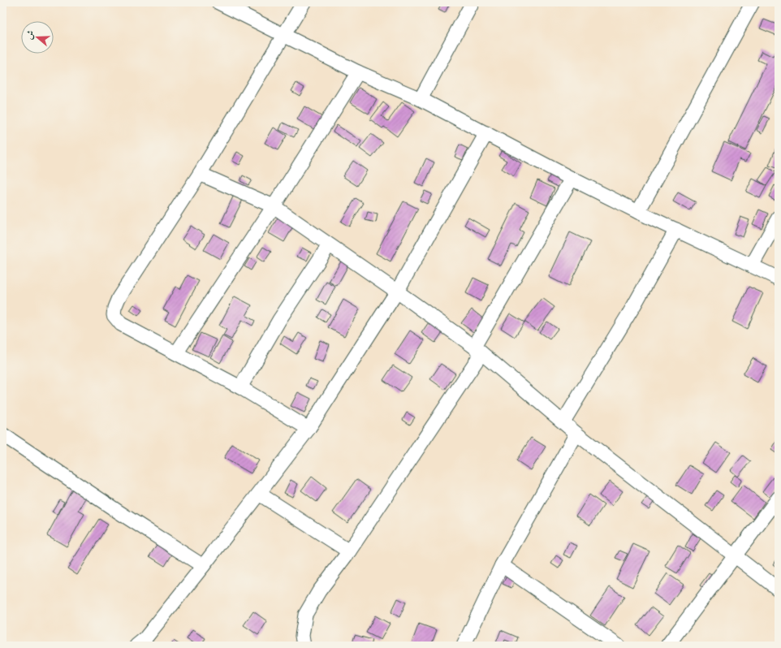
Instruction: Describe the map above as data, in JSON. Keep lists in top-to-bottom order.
{
  "north": "left"
}
